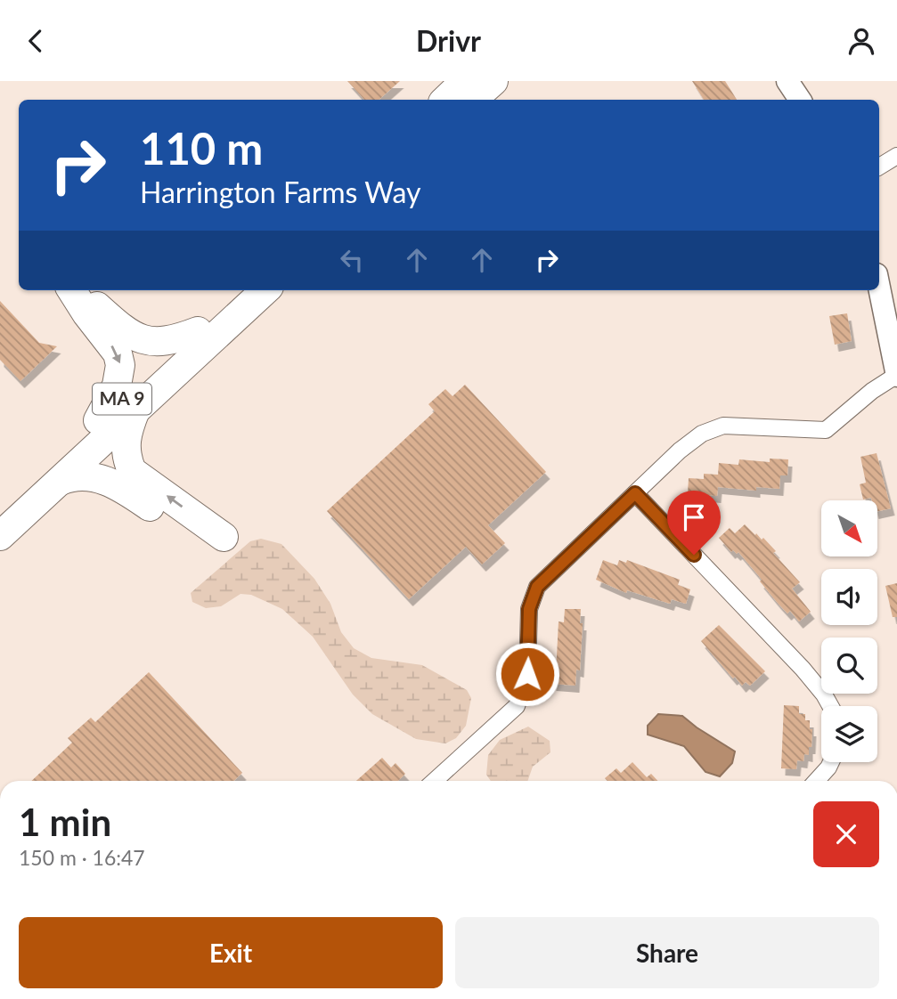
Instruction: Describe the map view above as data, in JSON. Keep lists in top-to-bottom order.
{
  "streets": {
    "highway": ["MA 9"]
  },
  "north": "bottom right",
  "page": {
    "header": "Drivr",
    "turn": ["110 m", "Harrington Farms Way"],
    "heading": ["1 min", "150 m · 16:47"],
    "buttons": ["Exit", "Share"]
  }
}
